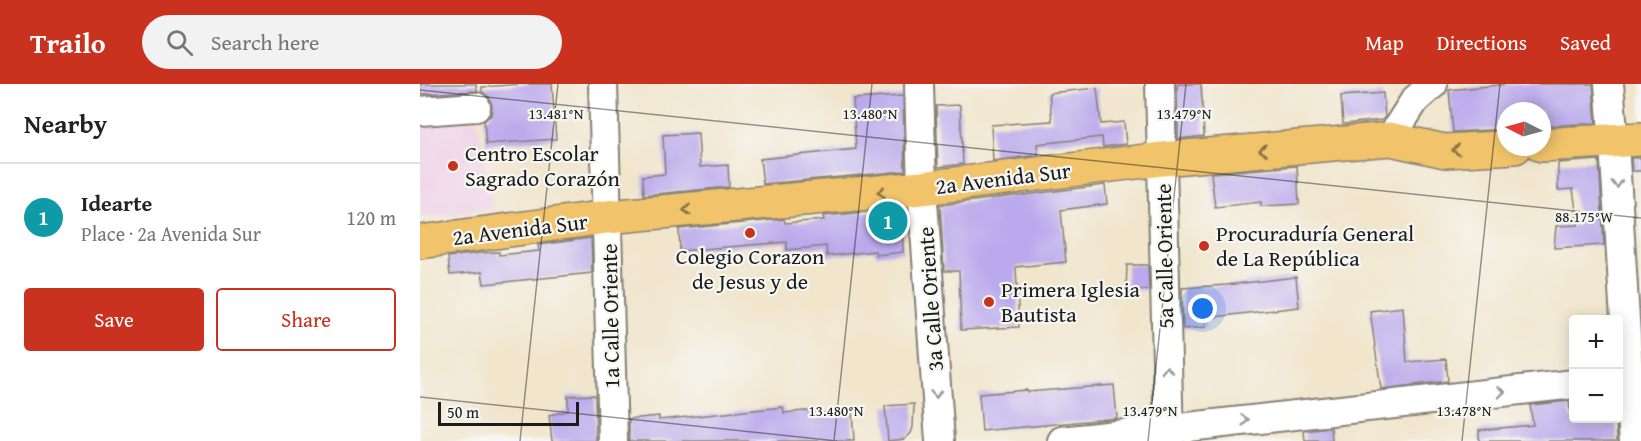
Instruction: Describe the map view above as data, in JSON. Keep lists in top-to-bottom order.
{
  "streets": {
    "main road": ["2a Avenida Sur"],
    "street": ["5a Calle Oriente", "3a Calle Oriente", "1a Calle Oriente"]
  },
  "crossings": [
    ["2a Avenida Sur", "5a Calle Oriente"],
    ["2a Avenida Sur", "3a Calle Oriente"],
    ["2a Avenida Sur", "1a Calle Oriente"]
  ],
  "one_way": ["2a Avenida Sur", "5a Calle Oriente", "3a Calle Oriente"],
  "places": [
    "Centro Escolar Sagrado Corazón",
    "Colegio Corazon de Jesus y de",
    "Procuraduría General de La República",
    "Primera Iglesia Bautista"
  ],
  "scale_bar": "50 m",
  "north": "left",
  "page": {
    "header": "Trailo",
    "search": "Search here",
    "nav": ["Map", "Directions", "Saved"],
    "heading": "Nearby",
    "list": [
      {
        "mark": "1",
        "name": "Idearte",
        "note": "Place · 2a Avenida Sur",
        "value": "120 m"
      }
    ],
    "pins": "1",
    "buttons": ["Save", "Share"],
    "map_buttons": ["+", "−"],
    "scale": "50 m"
  },
  "coordinates": [
    "13.481°N",
    "13.480°N",
    "13.479°N",
    "88.175°W",
    "13.478°N"
  ]
}
